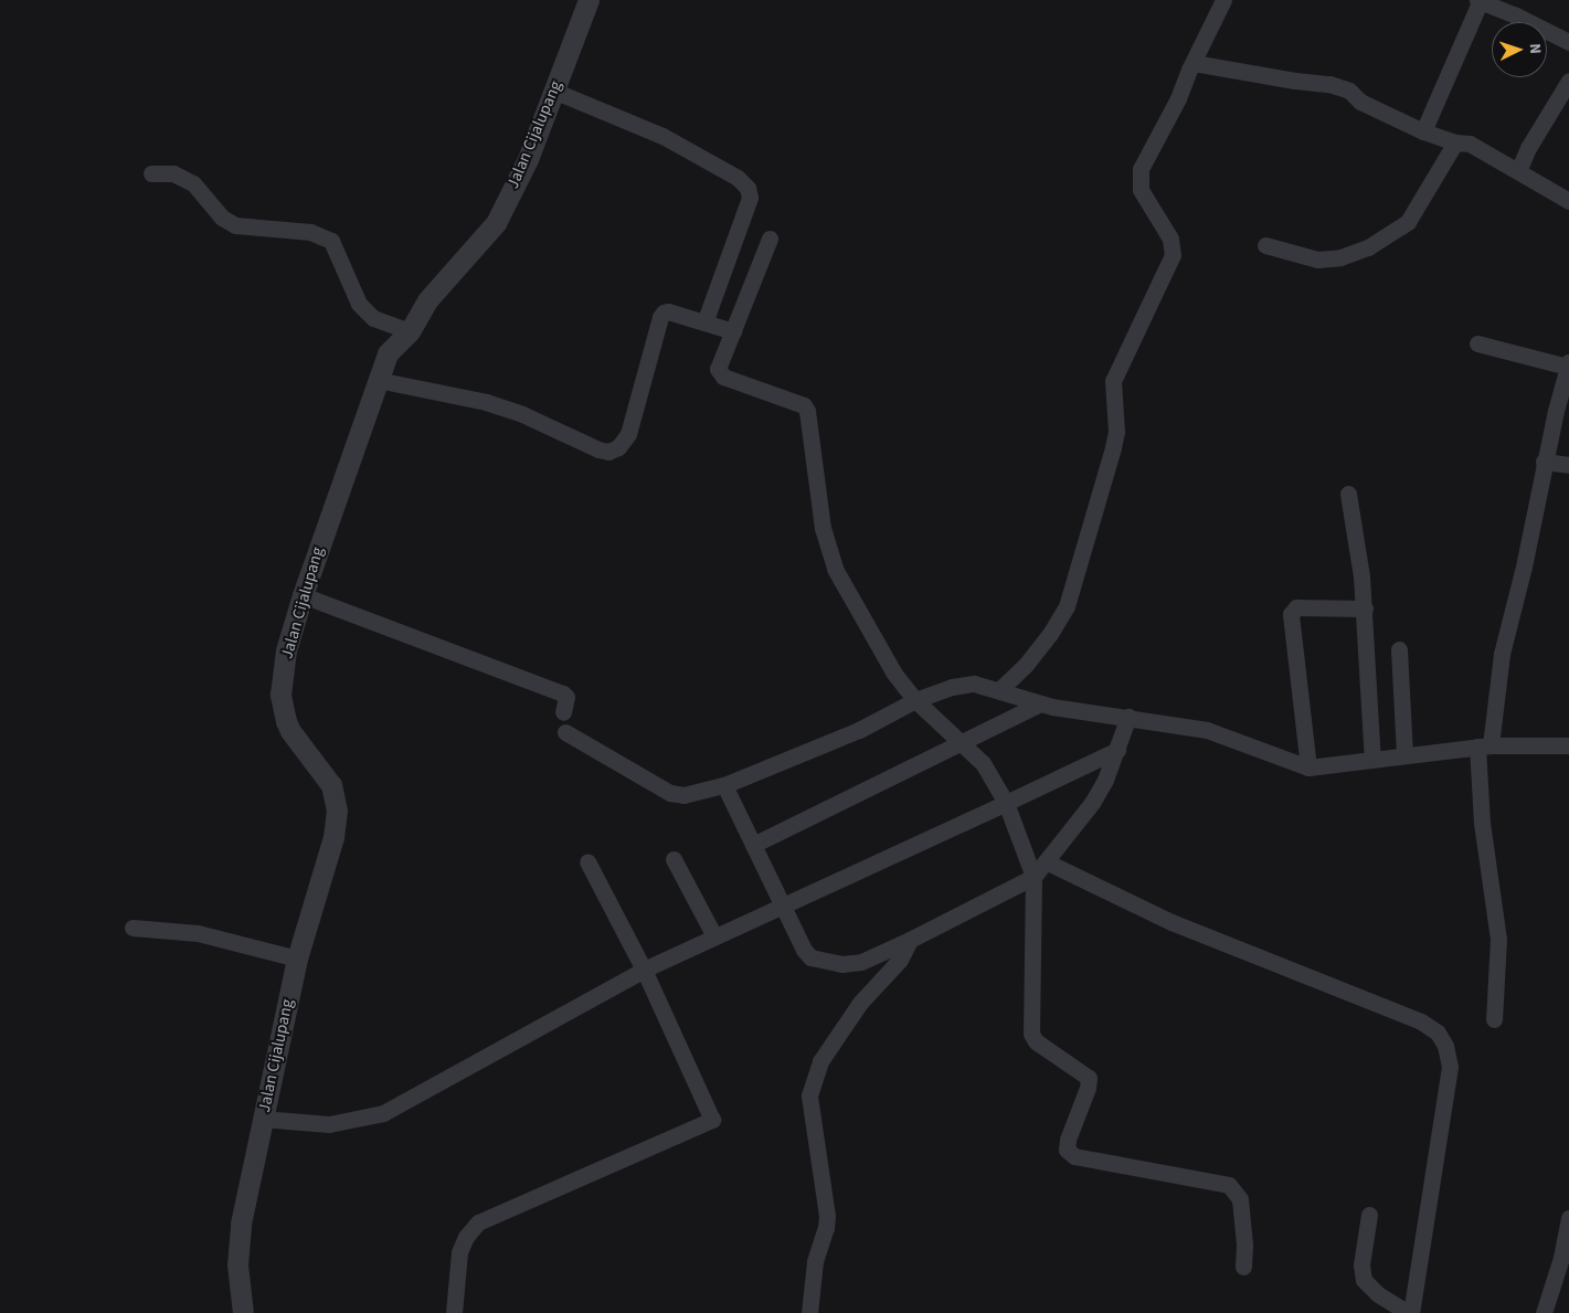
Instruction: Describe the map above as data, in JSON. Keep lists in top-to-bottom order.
{
  "streets": {
    "street": ["Jalan Cijalupang"]
  },
  "north": "right"
}
